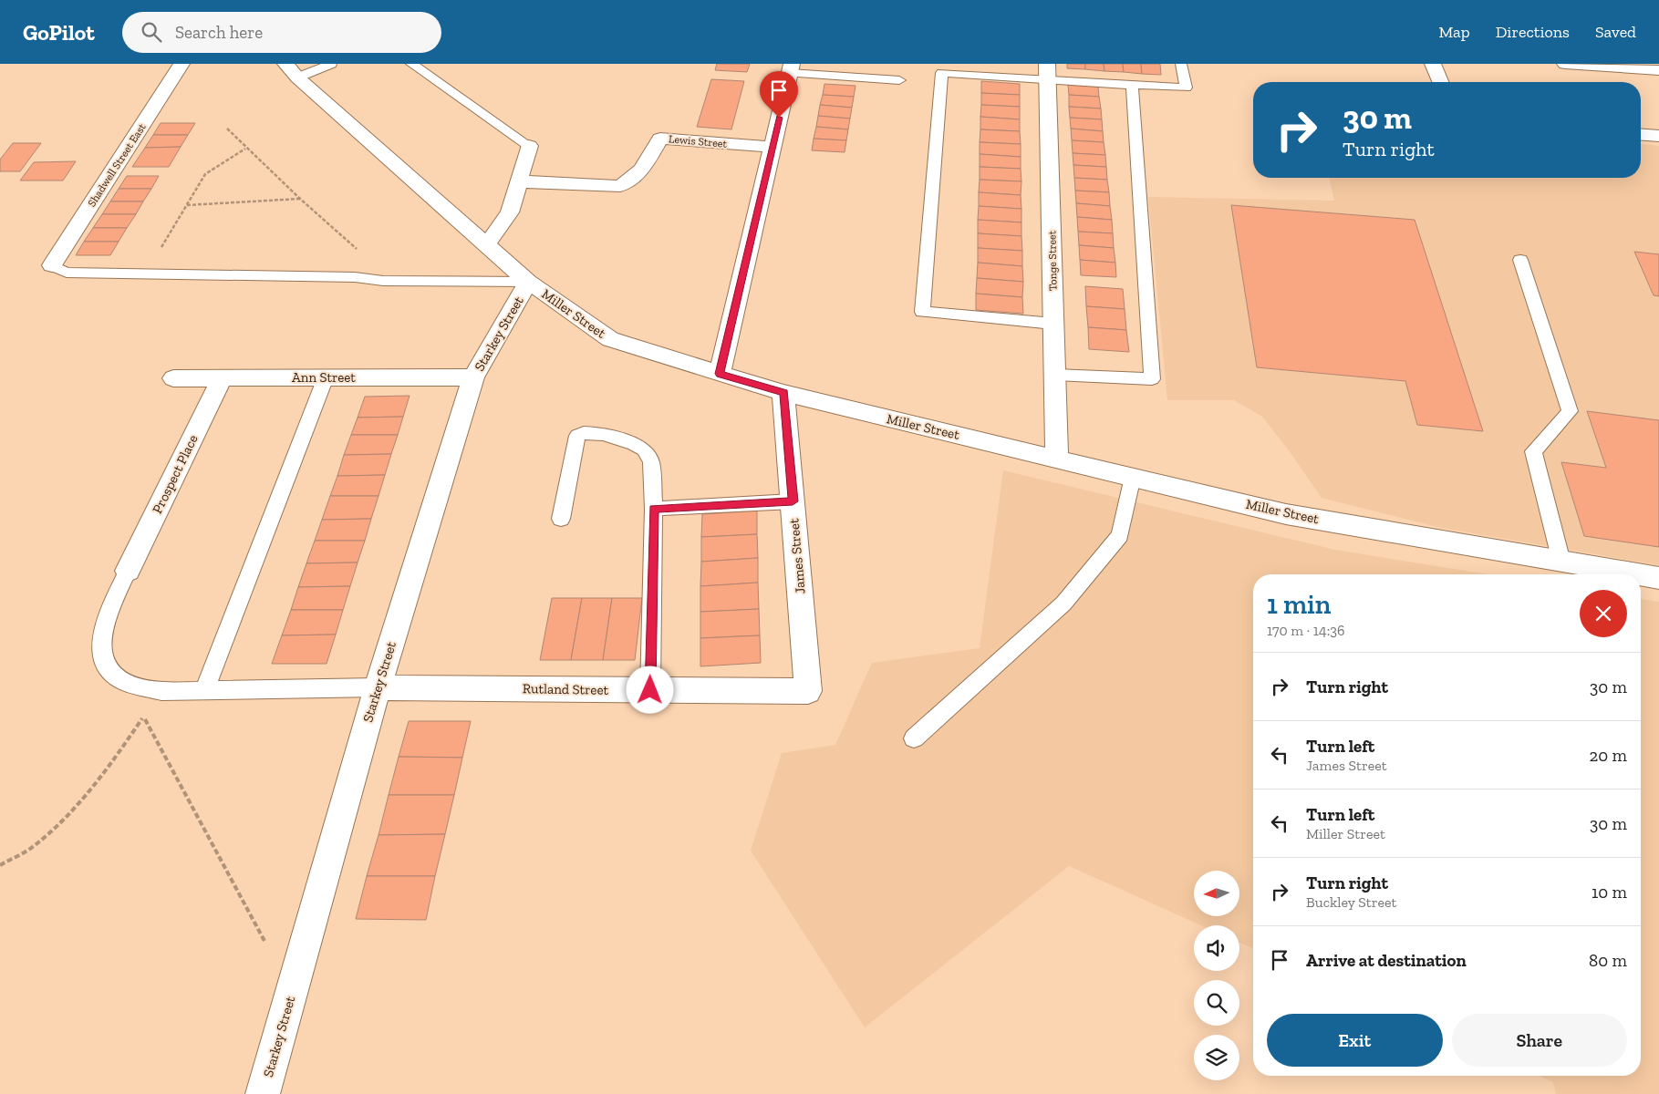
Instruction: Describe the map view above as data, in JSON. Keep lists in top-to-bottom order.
{
  "streets": {
    "street": [
      "Lewis Street",
      "Shadwell Street East",
      "Tonge Street",
      "Miller Street",
      "Starkey Street",
      "Ann Street",
      "Prospect Place",
      "James Street",
      "Rutland Street"
    ]
  },
  "crossings": [
    ["Tonge Street", "Miller Street"],
    ["Miller Street", "Starkey Street"],
    ["Miller Street", "James Street"],
    ["Starkey Street", "Ann Street"],
    ["Starkey Street", "Rutland Street"],
    ["Ann Street", "Prospect Place"],
    ["James Street", "Rutland Street"]
  ],
  "north": "left",
  "page": {
    "header": "GoPilot",
    "search": "Search here",
    "nav": ["Map", "Directions", "Saved"],
    "turn": ["30 m", "Turn right"],
    "heading": ["1 min", "170 m · 14:36"],
    "list": [
      {
        "name": "Turn right",
        "value": "30 m"
      },
      {
        "name": "Turn left",
        "note": "James Street",
        "value": "20 m"
      },
      {
        "name": "Turn left",
        "note": "Miller Street",
        "value": "30 m"
      },
      {
        "name": "Turn right",
        "note": "Buckley Street",
        "value": "10 m"
      },
      {
        "name": "Arrive at destination",
        "value": "80 m"
      }
    ],
    "buttons": ["Exit", "Share"]
  }
}
